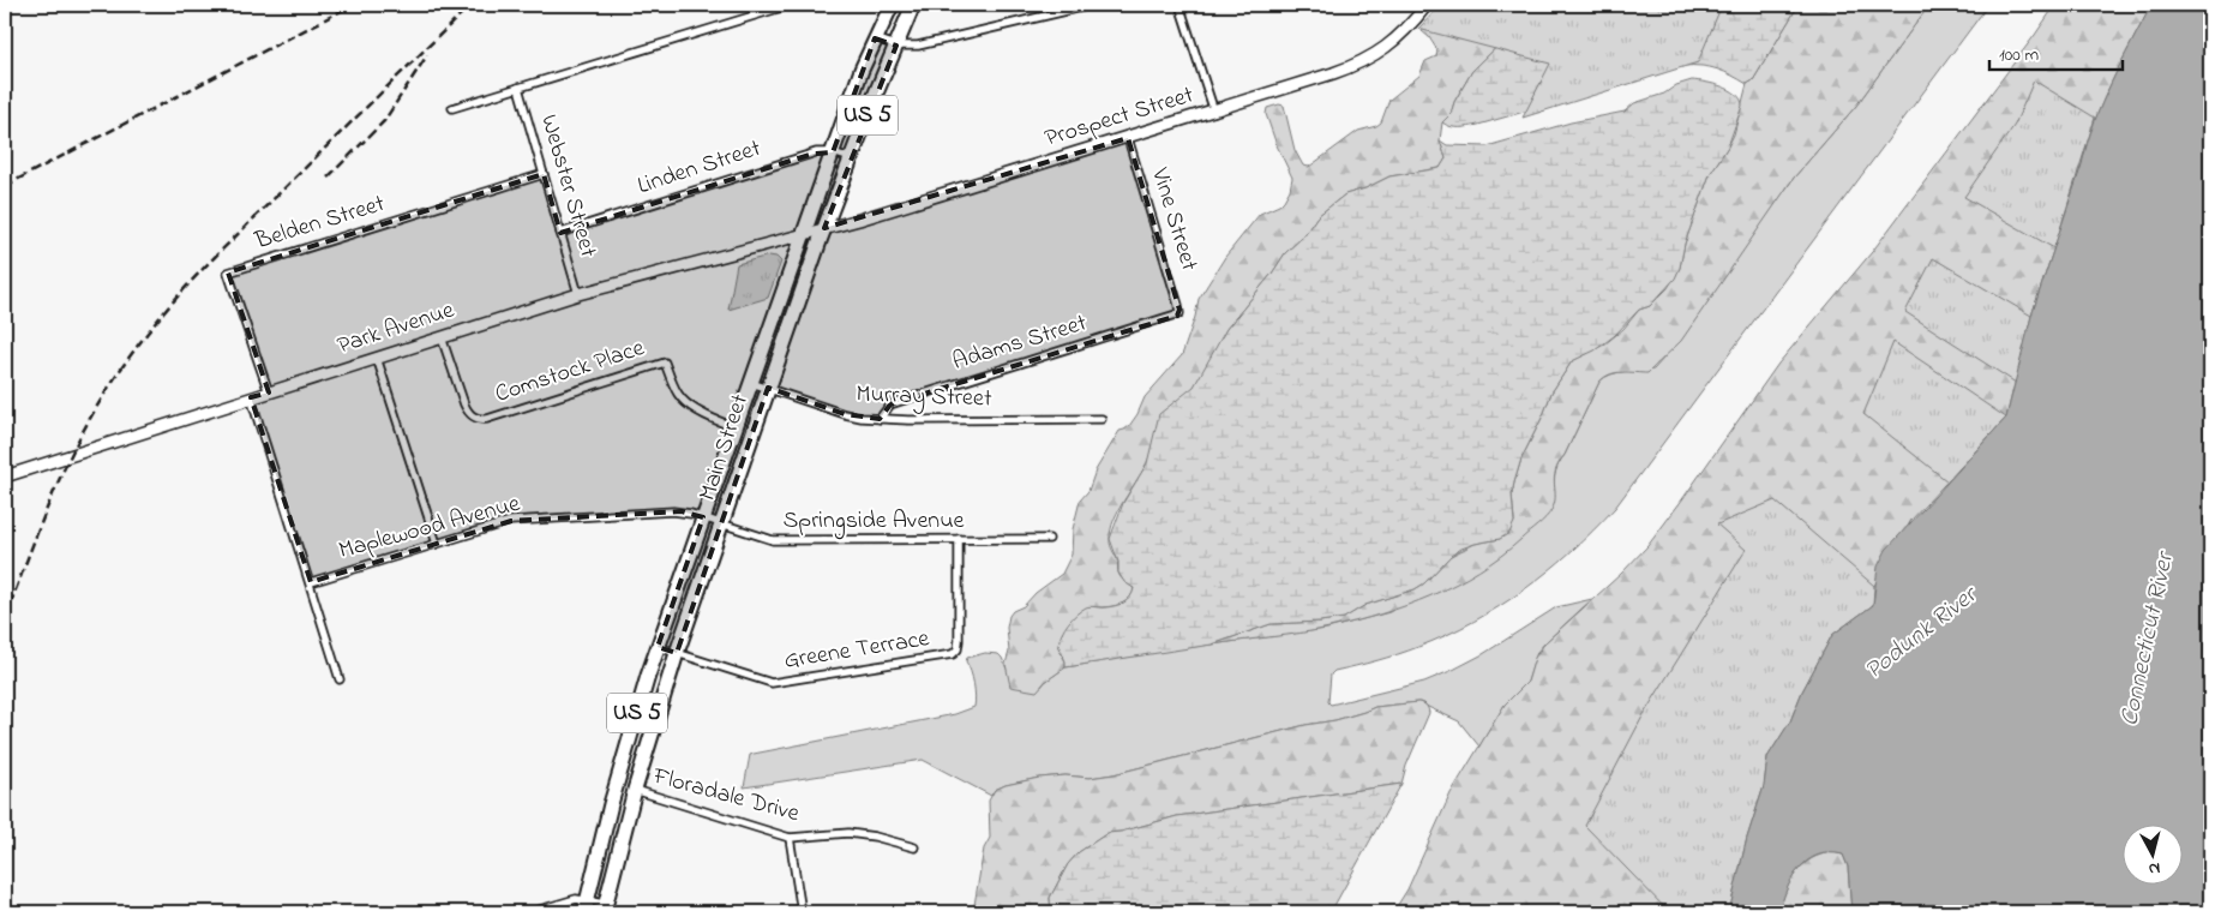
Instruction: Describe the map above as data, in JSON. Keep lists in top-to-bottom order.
{
  "streets": {
    "highway": ["US 5", "Main Street"],
    "street": [
      "Prospect Street",
      "Linden Street",
      "Webster Street",
      "Vine Street",
      "Belden Street",
      "Park Avenue",
      "Adams Street",
      "Comstock Place",
      "Murray Street",
      "Springside Avenue",
      "Maplewood Avenue",
      "Greene Terrace",
      "Floradale Drive"
    ]
  },
  "crossings": [
    ["Prospect Street", "Vine Street"],
    ["Prospect Street", "Park Avenue"],
    ["Prospect Street", "Main Street"],
    ["Linden Street", "Webster Street"],
    ["Linden Street", "Main Street"],
    ["Webster Street", "Belden Street"],
    ["Webster Street", "Park Avenue"],
    ["Vine Street", "Adams Street"],
    ["Belden Street", "Park Avenue"],
    ["Park Avenue", "Comstock Place"],
    ["Park Avenue", "Main Street"],
    ["Adams Street", "Murray Street"],
    ["Comstock Place", "Main Street"],
    ["Murray Street", "Main Street"],
    ["Main Street", "Springside Avenue"],
    ["Main Street", "Maplewood Avenue"],
    ["Main Street", "Greene Terrace"],
    ["Main Street", "Floradale Drive"],
    ["Springside Avenue", "Maplewood Avenue"],
    ["Springside Avenue", "Greene Terrace"]
  ],
  "water": ["Podunk River", "Connecticut River"],
  "scale_bar": "100 m",
  "north": "bottom"
}
